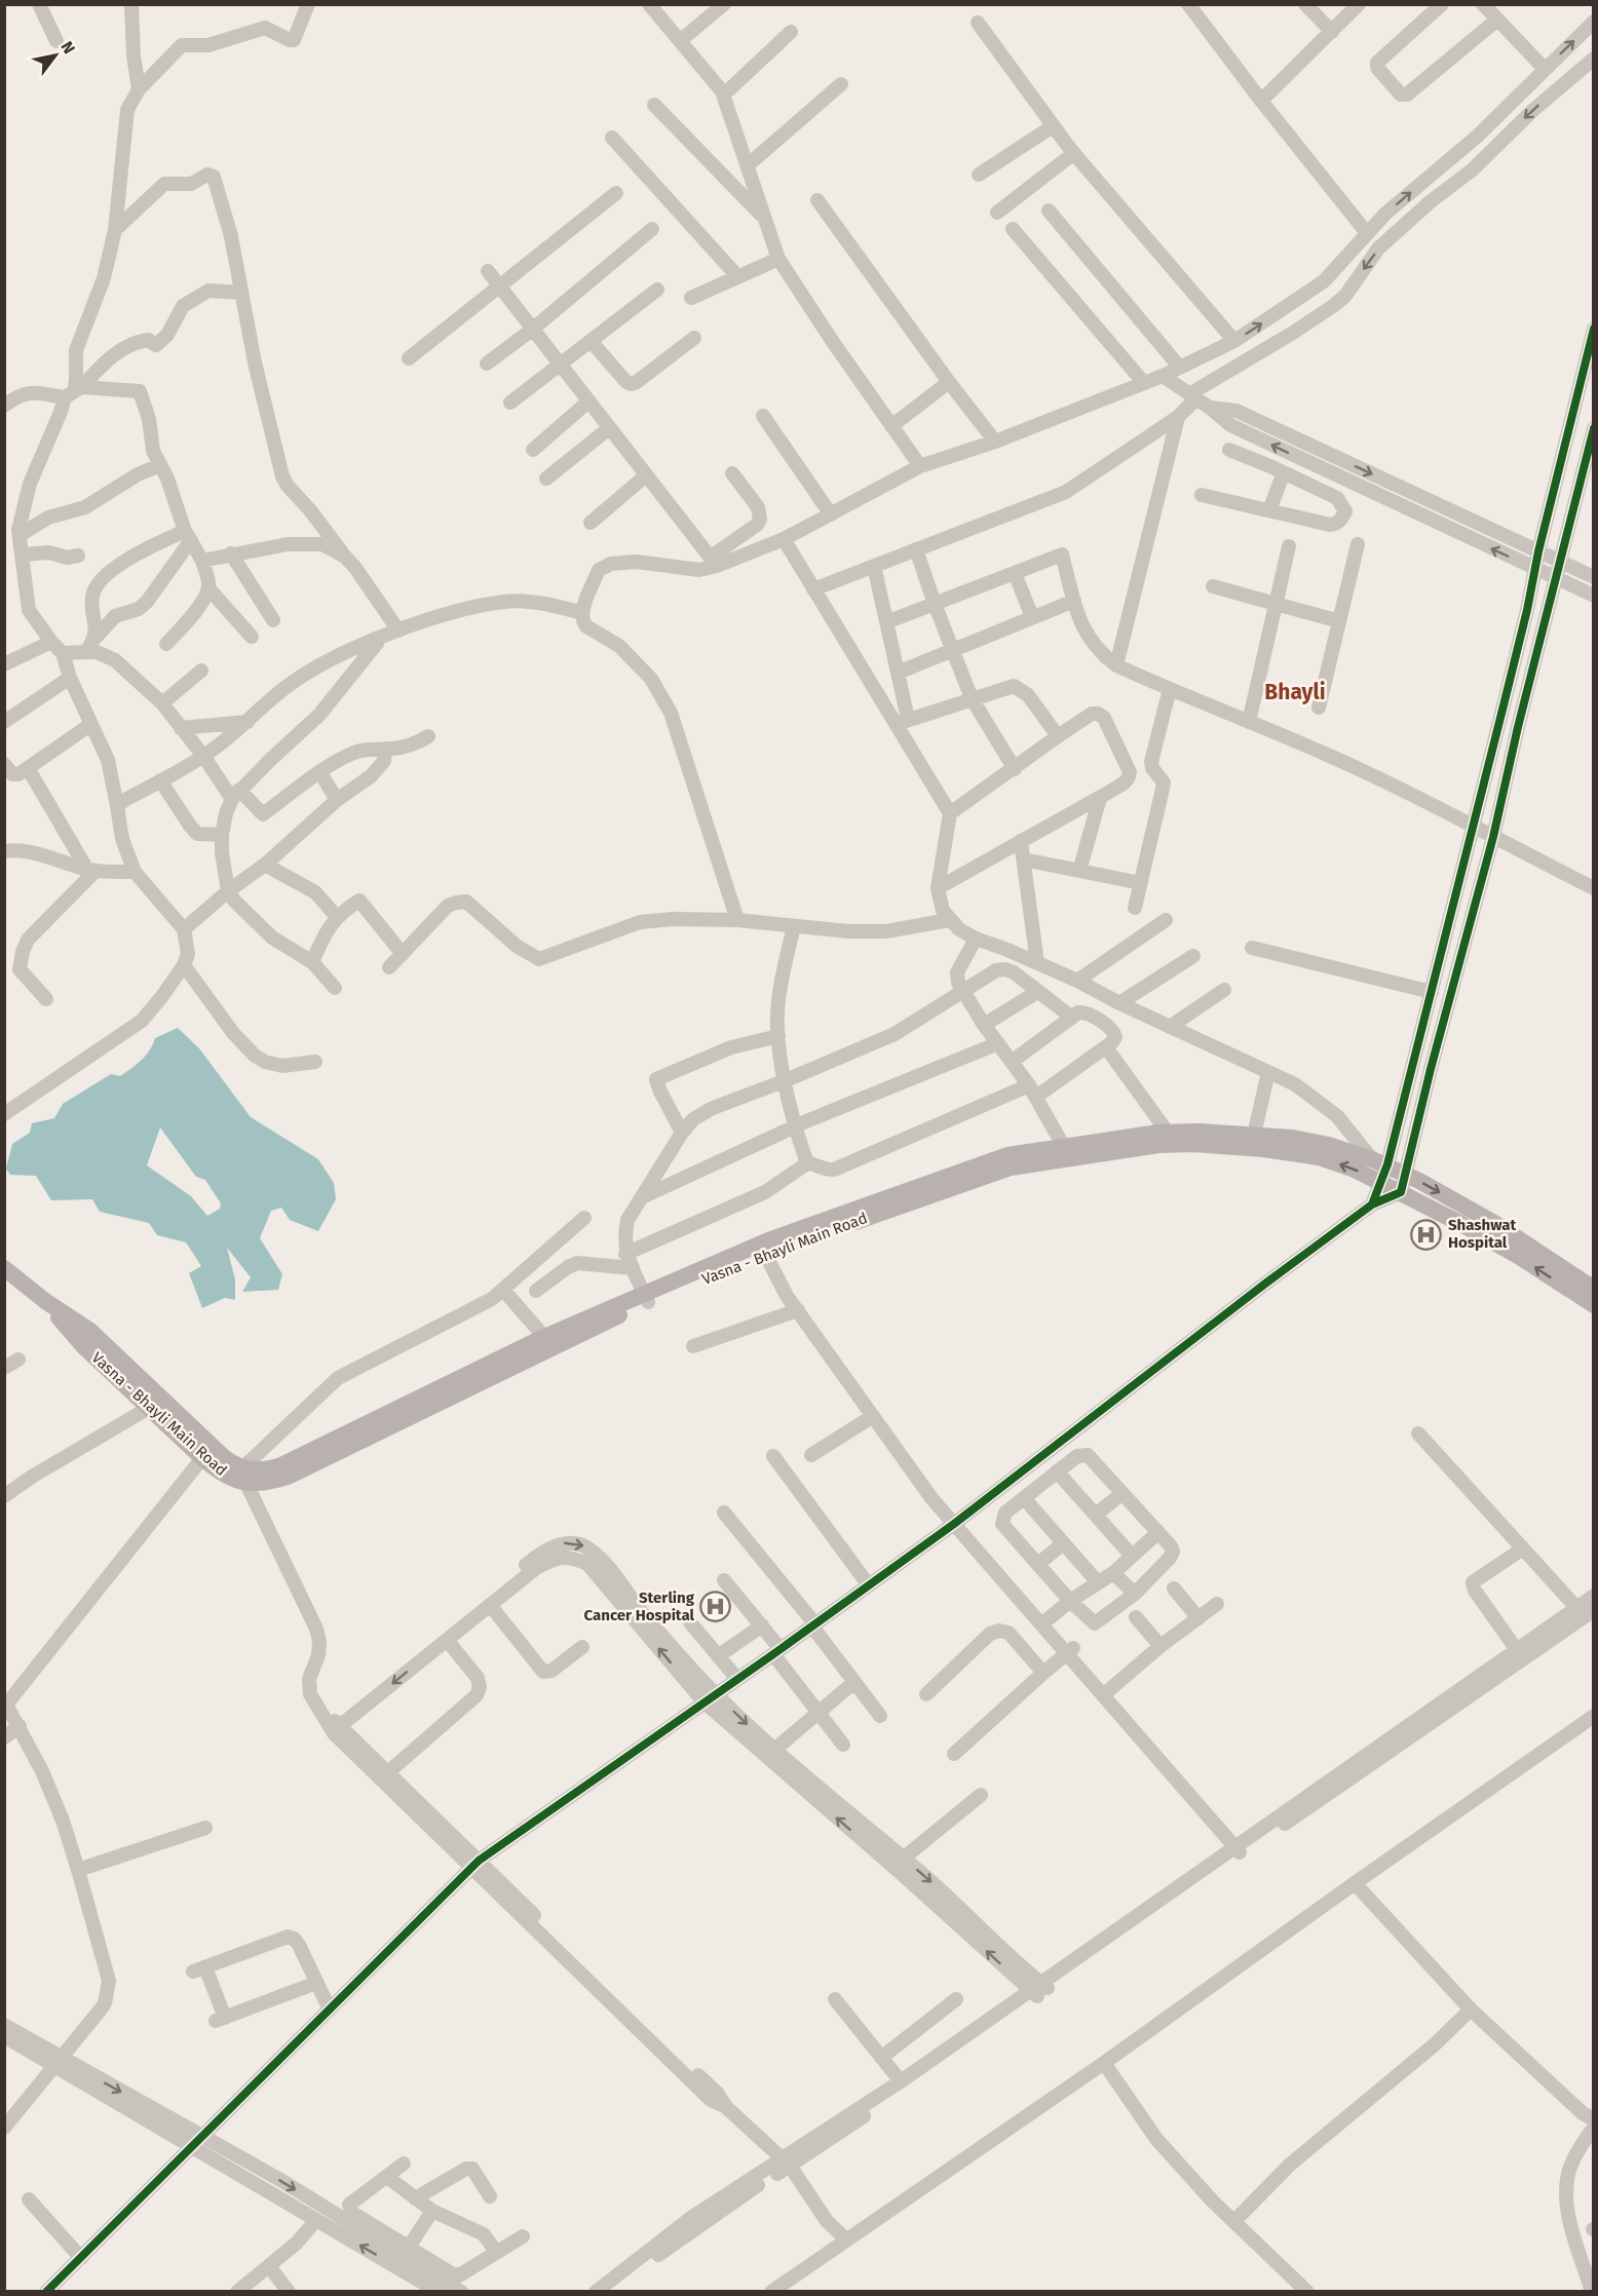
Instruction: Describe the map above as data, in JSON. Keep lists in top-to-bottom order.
{
  "streets": {
    "main road": ["Vasna - Bhayli Main Road"]
  },
  "districts": ["Bhayli"],
  "places": {
    "hospital": ["Shashwat Hospital", "Sterling Cancer Hospital"]
  },
  "north": "top right"
}
